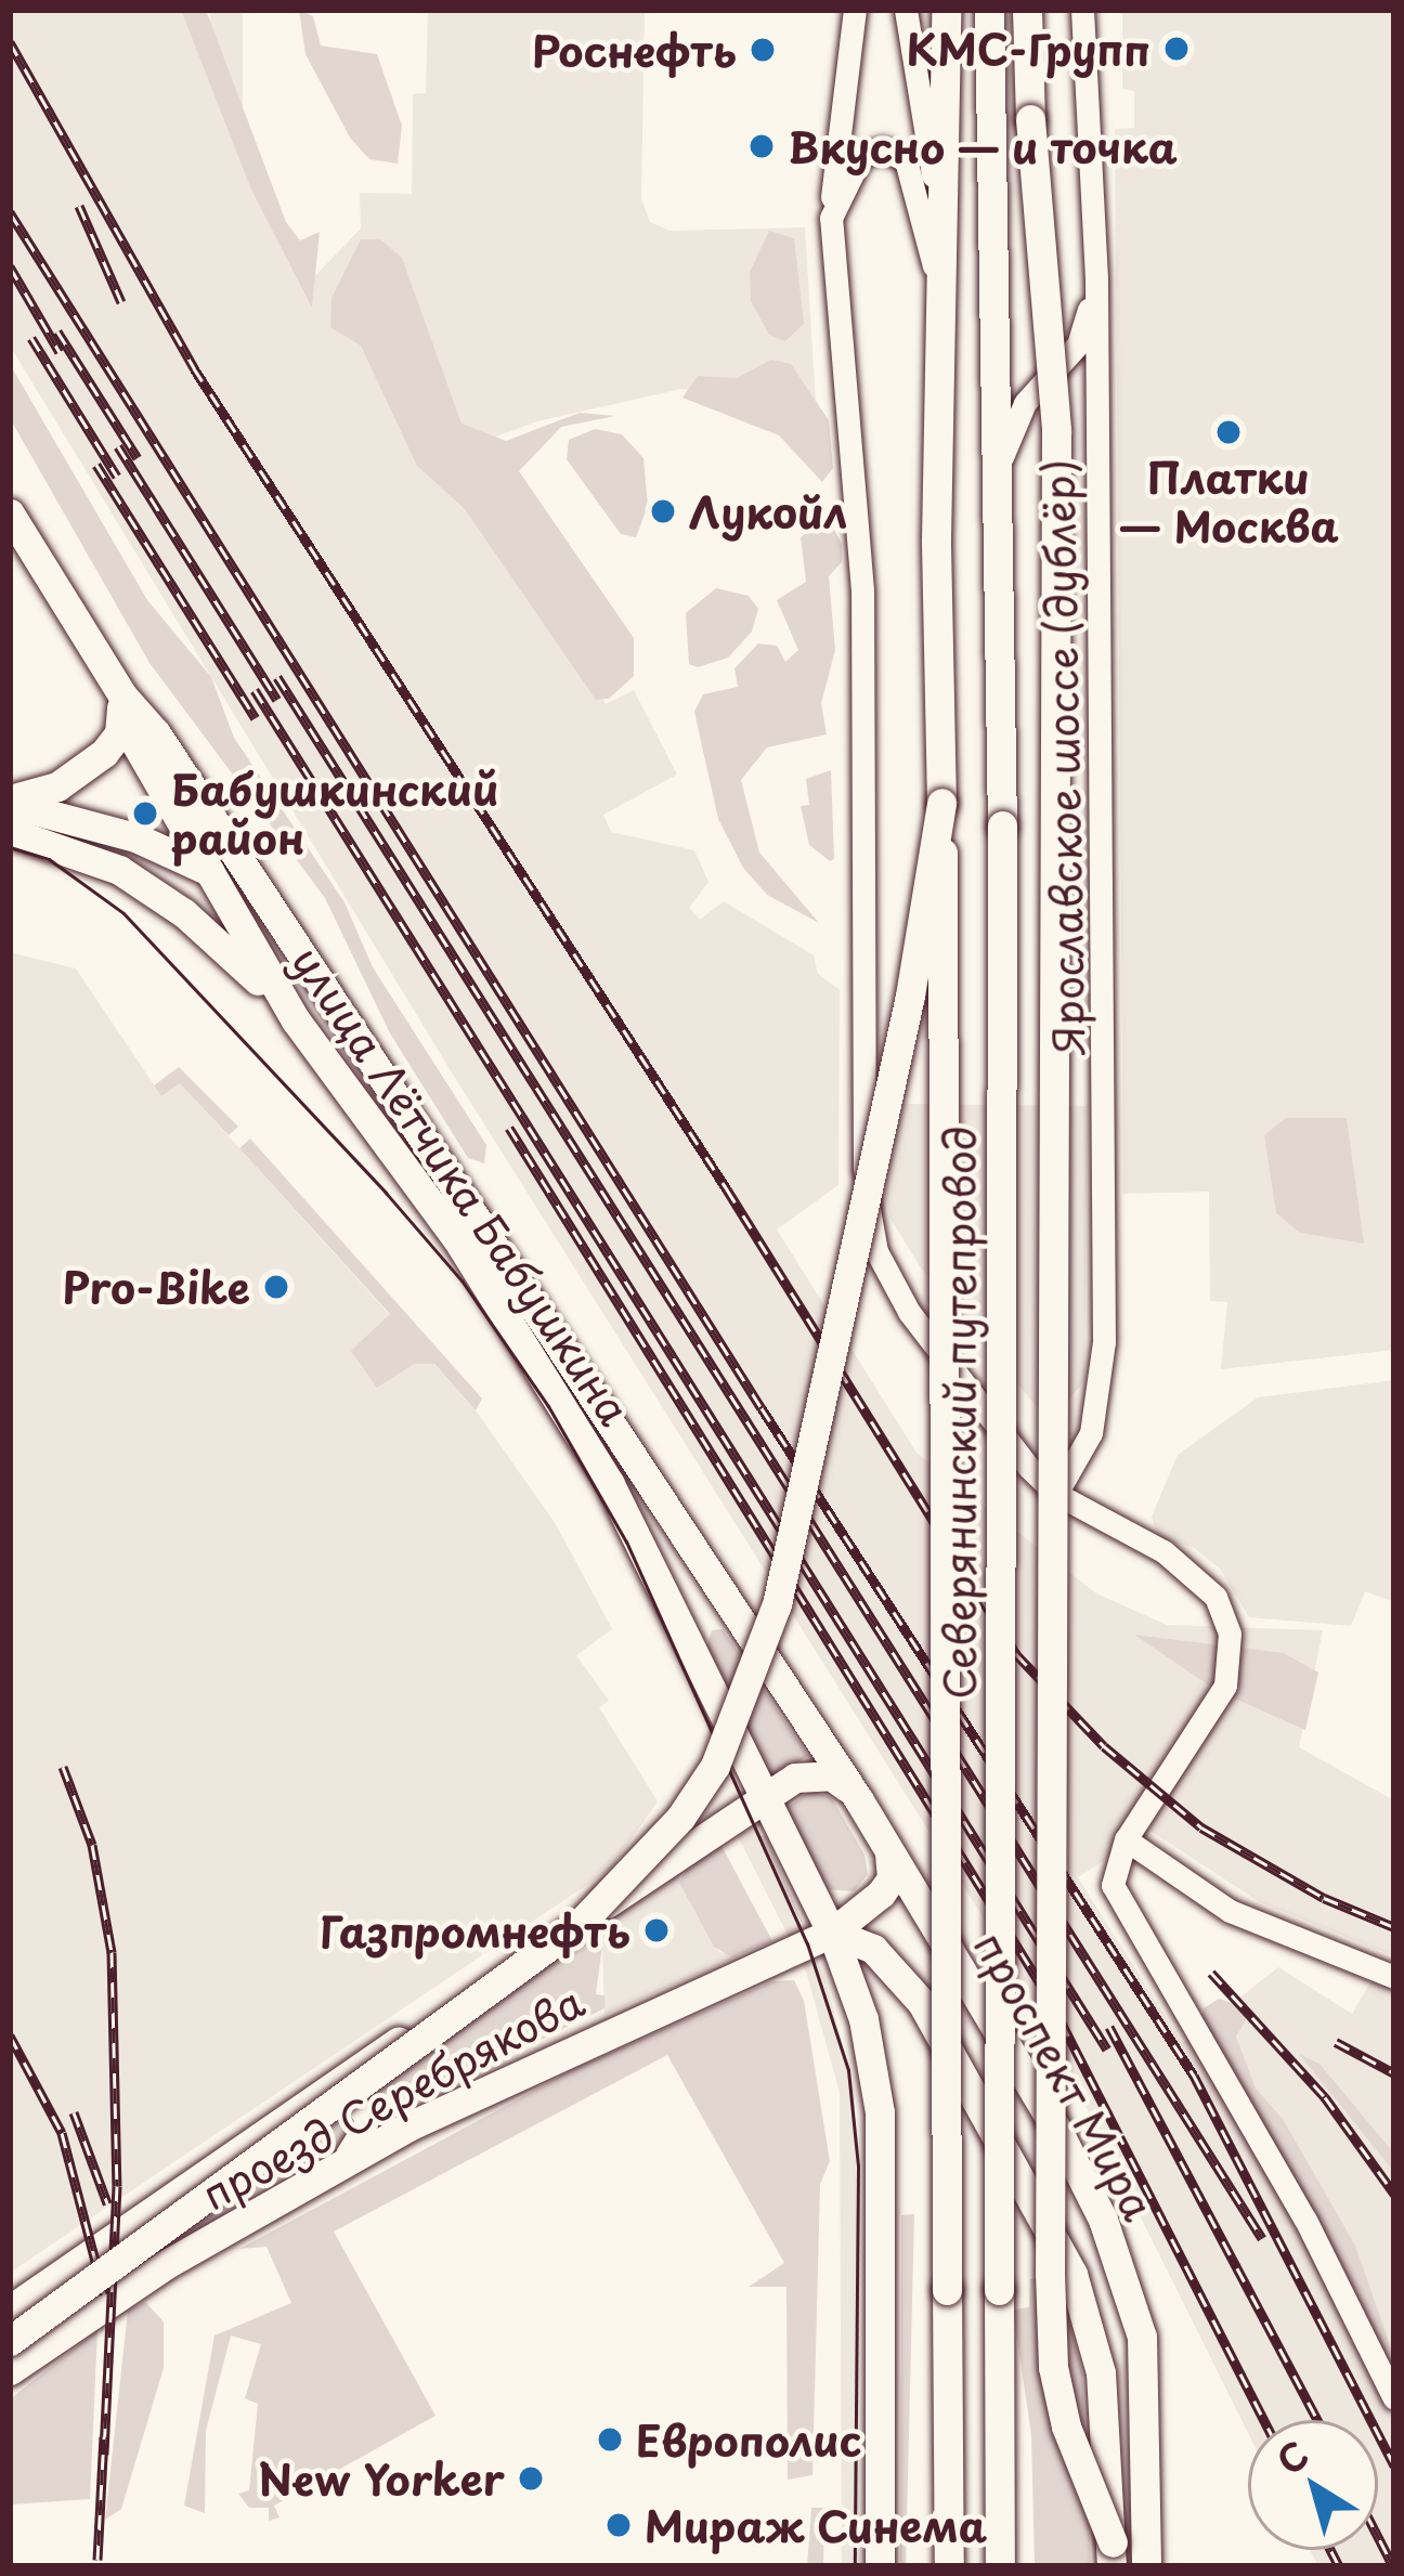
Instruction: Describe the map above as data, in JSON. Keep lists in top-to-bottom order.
{
  "streets": {
    "main road": [
      "улица Лётчика Бабушкина",
      "Северянинский путепровод",
      "проспект Мира",
      "проезд Серебрякова"
    ],
    "street": ["Ярославское шоссе (дублёр)"]
  },
  "crossings": [
    ["улица Лётчика Бабушкина", "проспект Мира"],
    ["улица Лётчика Бабушкина", "проезд Серебрякова"],
    ["проспект Мира", "проезд Серебрякова"]
  ],
  "places": [
    "КМС-Групп",
    "Роснефть",
    "Вкусно — и точка",
    "Платки — Москва",
    "Лукойл",
    "Бабушкинский район",
    "Pro-Bike",
    "Газпромнефть",
    "Европолис",
    "New Yorker",
    "Мираж Синема"
  ],
  "north": "top left"
}
